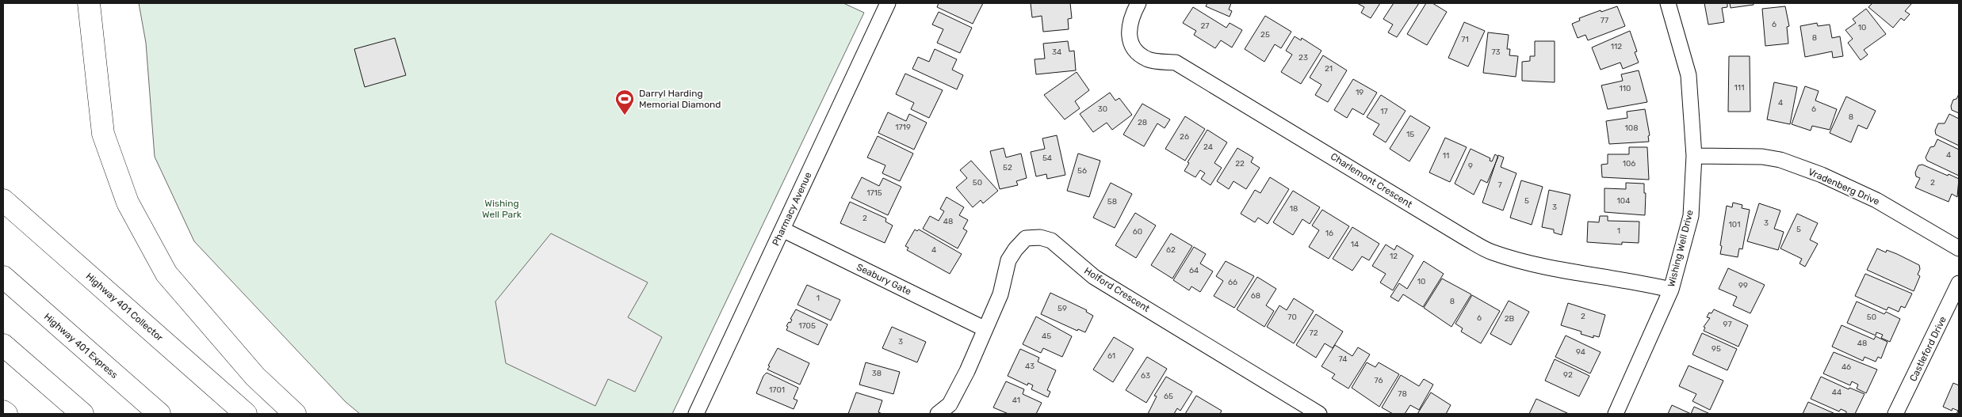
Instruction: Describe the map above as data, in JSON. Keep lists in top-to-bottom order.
{
  "streets": {
    "highway": ["Highway 401 Collector", "Highway 401 Express"],
    "street": [
      "Charlemont Crescent",
      "Vradenberg Drive",
      "Pharmacy Avenue",
      "Wishing Well Drive",
      "Seabury Gate",
      "Holford Crescent",
      "Castleford Drive"
    ]
  },
  "crossings": [
    ["Charlemont Crescent", "Wishing Well Drive"],
    ["Vradenberg Drive", "Wishing Well Drive"],
    ["Pharmacy Avenue", "Seabury Gate"],
    ["Seabury Gate", "Holford Crescent"]
  ],
  "parks": ["Wishing Well Park"],
  "places": {
    "sports": ["Darryl Harding Memorial Diamond"]
  },
  "house_numbers": [
    "77",
    "6",
    "27",
    "10",
    "25",
    "8",
    "71",
    "112",
    "34",
    "73",
    "23",
    "21",
    "111",
    "110",
    "19",
    "4",
    "30",
    "6",
    "17",
    "8",
    "28",
    "1719",
    "108",
    "15",
    "26",
    "24",
    "4",
    "11",
    "54",
    "22",
    "106",
    "9",
    "52",
    "56",
    "50",
    "2",
    "7",
    "1715",
    "5",
    "104",
    "58",
    "3",
    "18",
    "2",
    "48",
    "3",
    "101",
    "5",
    "1",
    "60",
    "16",
    "14",
    "4",
    "62",
    "12",
    "64",
    "10",
    "66",
    "99",
    "68",
    "1",
    "8",
    "59",
    "2",
    "70",
    "50",
    "6",
    "2B",
    "97",
    "1705",
    "72",
    "45",
    "3",
    "48",
    "95",
    "94",
    "61",
    "74",
    "43",
    "46",
    "38",
    "92",
    "63",
    "76",
    "1701",
    "44",
    "78",
    "65",
    "41"
  ]
}
